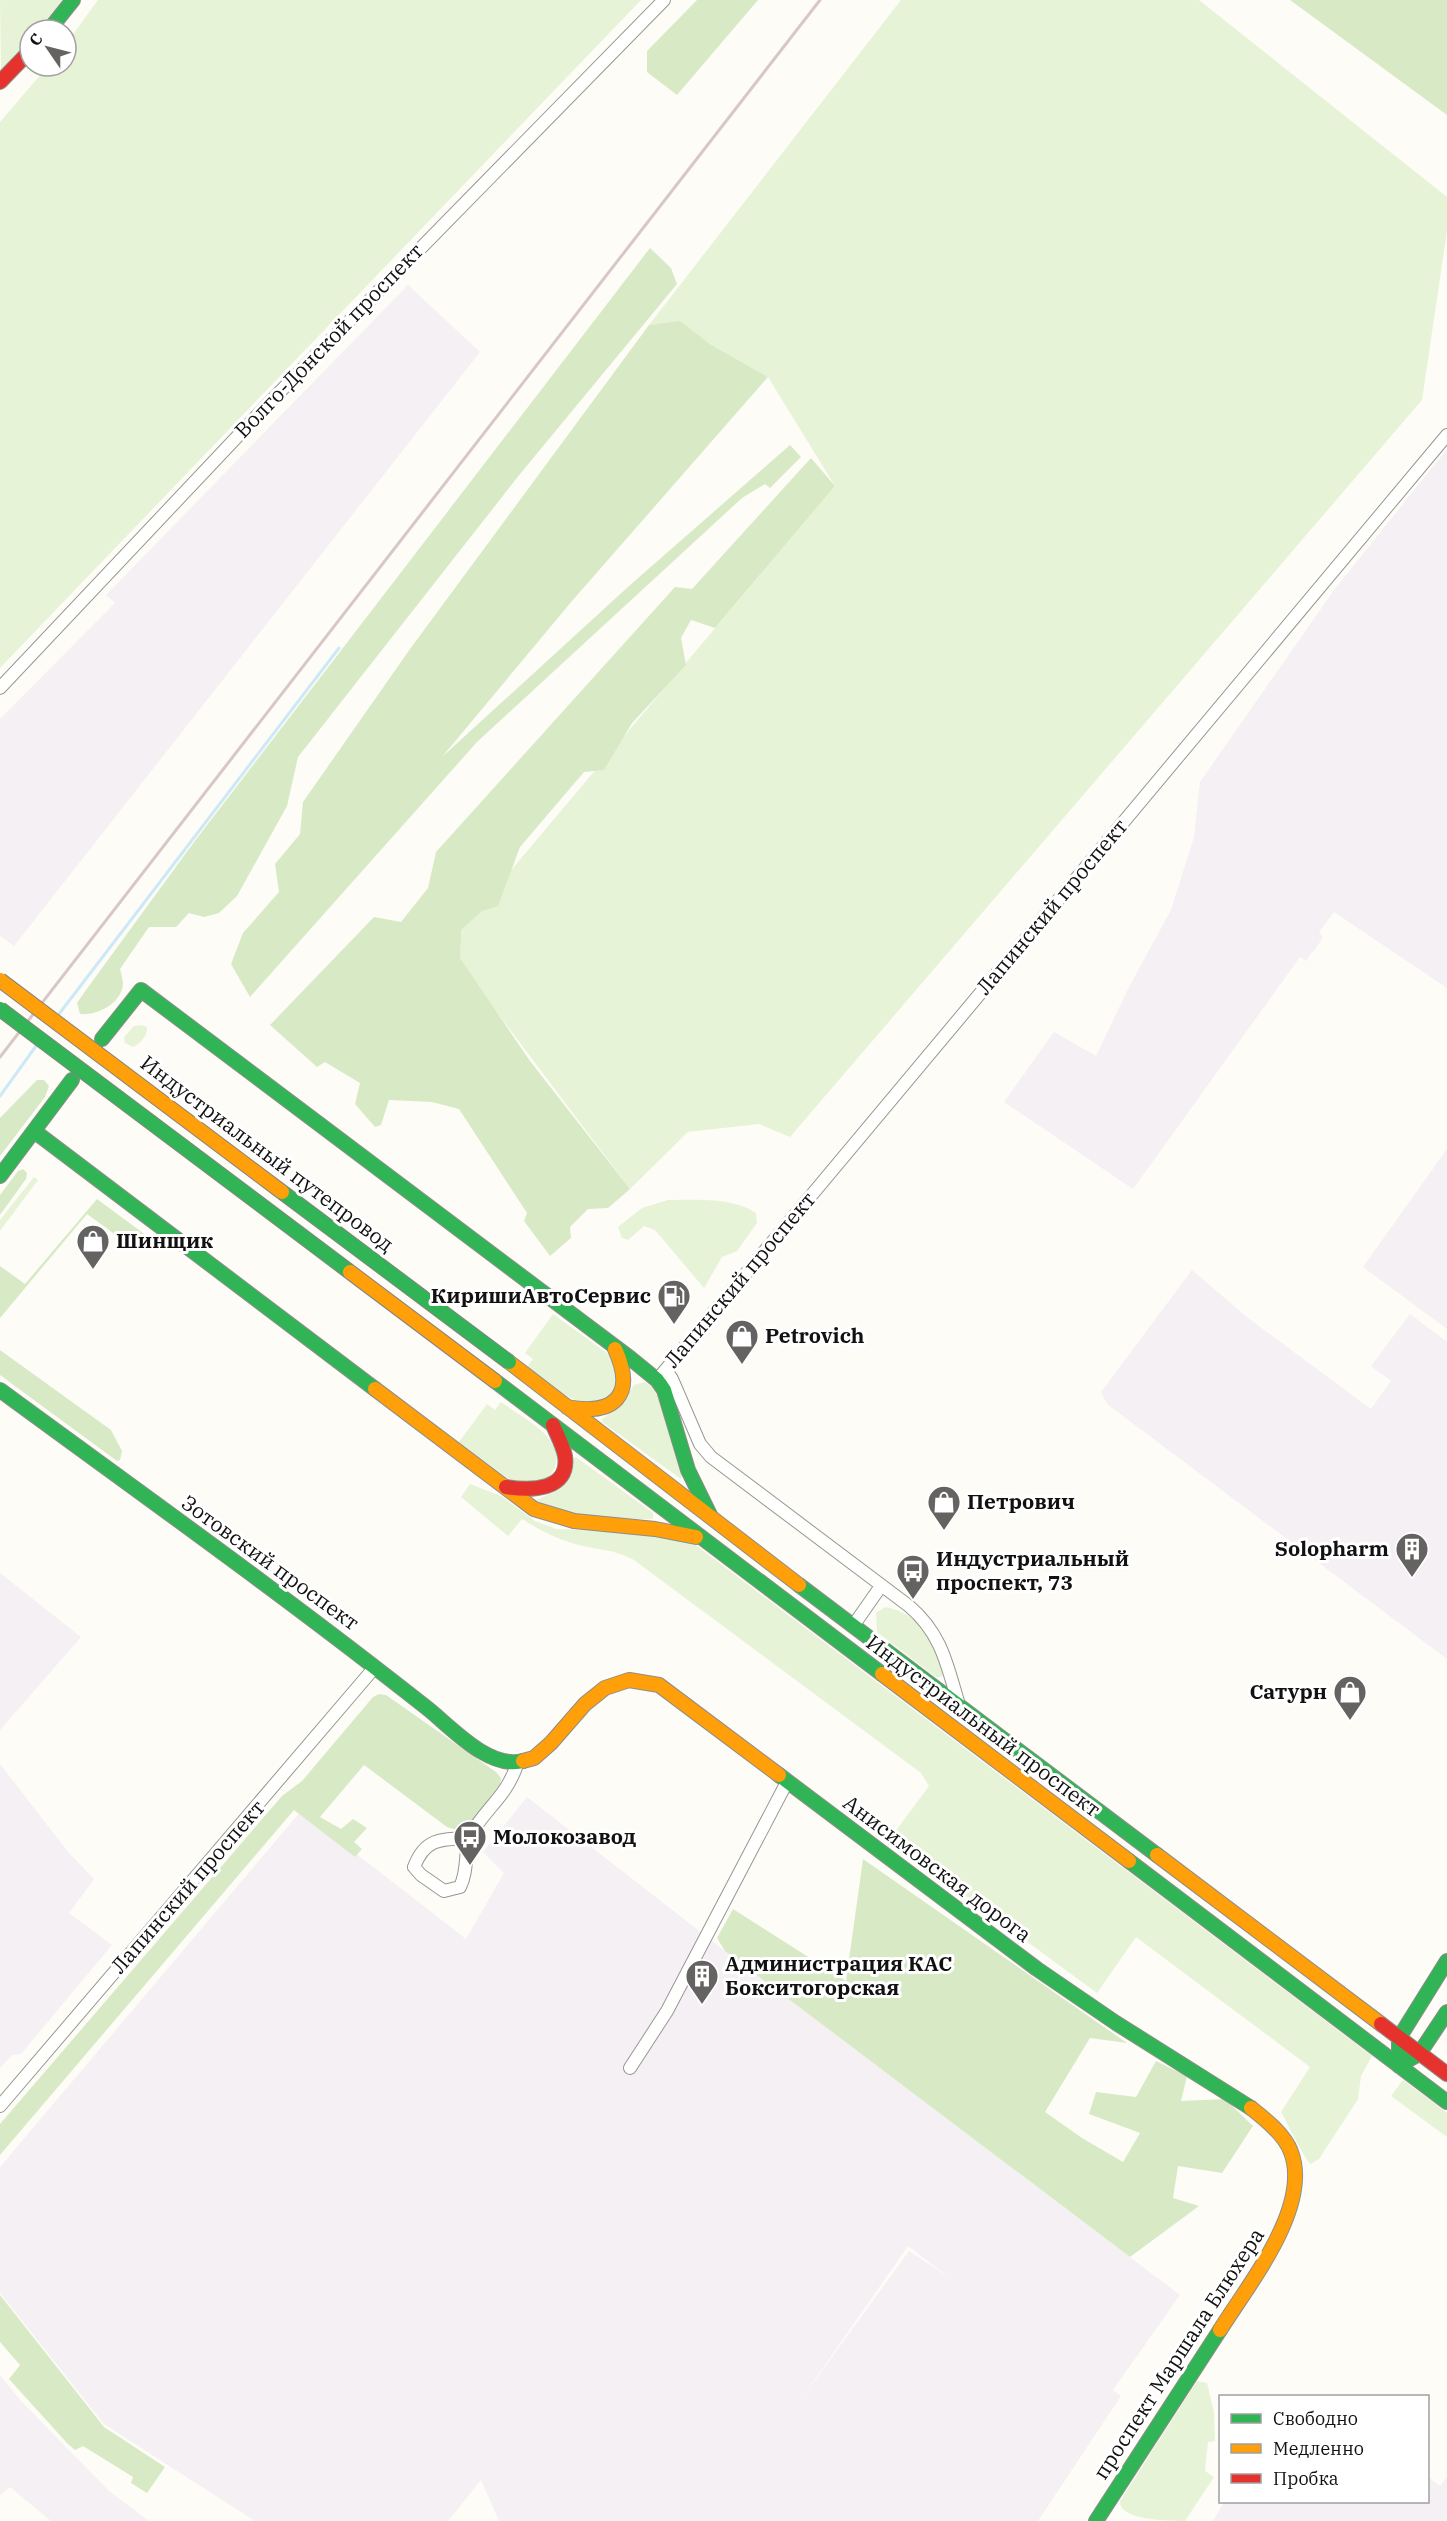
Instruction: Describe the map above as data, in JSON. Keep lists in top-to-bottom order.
{
  "streets": {
    "street": [
      "Волго-Донской проспект",
      "Лапинский проспект",
      "Индустриальный путепровод",
      "Зотовский проспект",
      "Индустриальный проспект",
      "Анисимовская дорога",
      "проспект Маршала Блюхера"
    ]
  },
  "crossings": [
    ["Лапинский проспект", "Зотовский проспект"],
    ["Индустриальный путепровод", "Индустриальный проспект"],
    ["Зотовский проспект", "Анисимовская дорога"],
    ["Анисимовская дорога", "проспект Маршала Блюхера"]
  ],
  "places": {
    "shop": [
      "Шинщик",
      "Petrovich",
      "Петрович",
      "Сатурн"
    ],
    "fuel station": ["КиришиАвтоСервис"],
    "building": ["Solopharm", "Администрация КАС Бокситогорская"],
    "bus stop": ["Индустриальный проспект, 73", "Молокозавод"]
  },
  "legend": ["Свободно", "Медленно", "Пробка"],
  "north": "top left"
}
